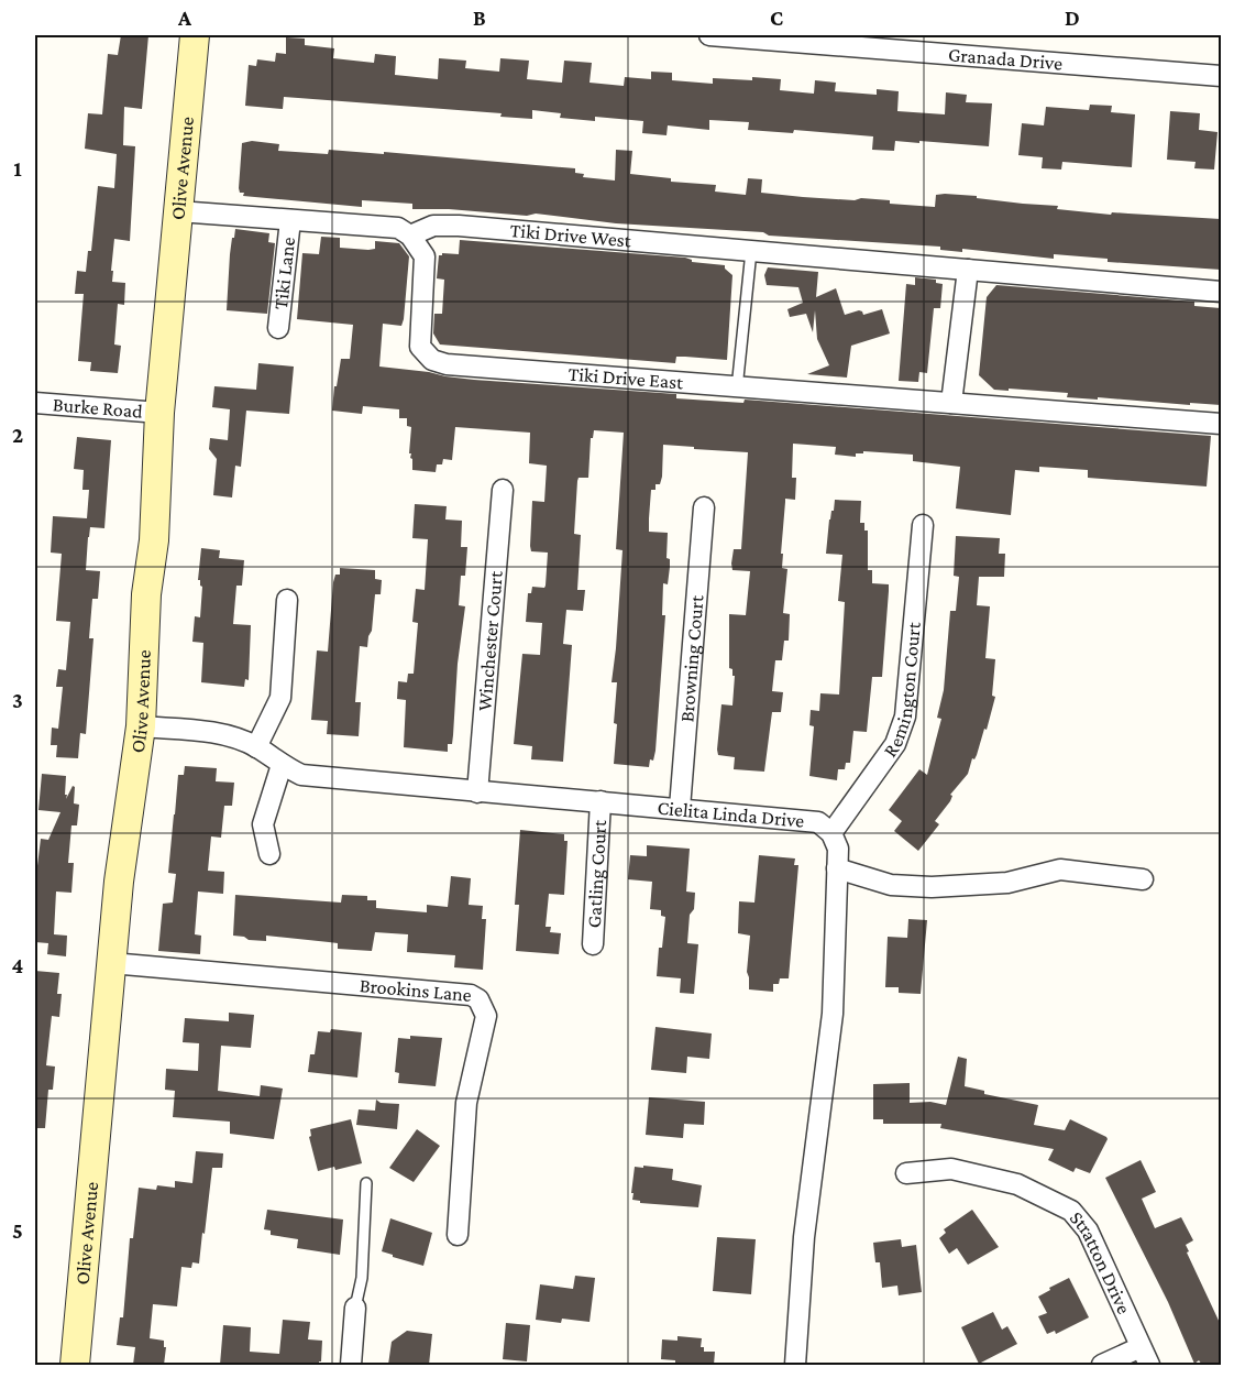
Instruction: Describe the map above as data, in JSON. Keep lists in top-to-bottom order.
{
  "streets": {
    "main road": ["Olive Avenue"],
    "street": [
      "Granada Drive",
      "Tiki Drive West",
      "Tiki Lane",
      "Tiki Drive East",
      "Burke Road",
      "Winchester Court",
      "Browning Court",
      "Remington Court",
      "Cielita Linda Drive",
      "Gatling Court",
      "Brookins Lane",
      "Stratton Drive"
    ]
  },
  "crossings": [
    ["Olive Avenue", "Burke Road"],
    ["Olive Avenue", "Cielita Linda Drive"],
    ["Olive Avenue", "Brookins Lane"],
    ["Tiki Drive West", "Tiki Drive East"],
    ["Winchester Court", "Cielita Linda Drive"],
    ["Browning Court", "Cielita Linda Drive"],
    ["Remington Court", "Cielita Linda Drive"],
    ["Cielita Linda Drive", "Gatling Court"]
  ],
  "grid": {
    "columns": [
      "A",
      "B",
      "C",
      "D"
    ],
    "rows": [
      "1",
      "2",
      "3",
      "4",
      "5"
    ]
  }
}
